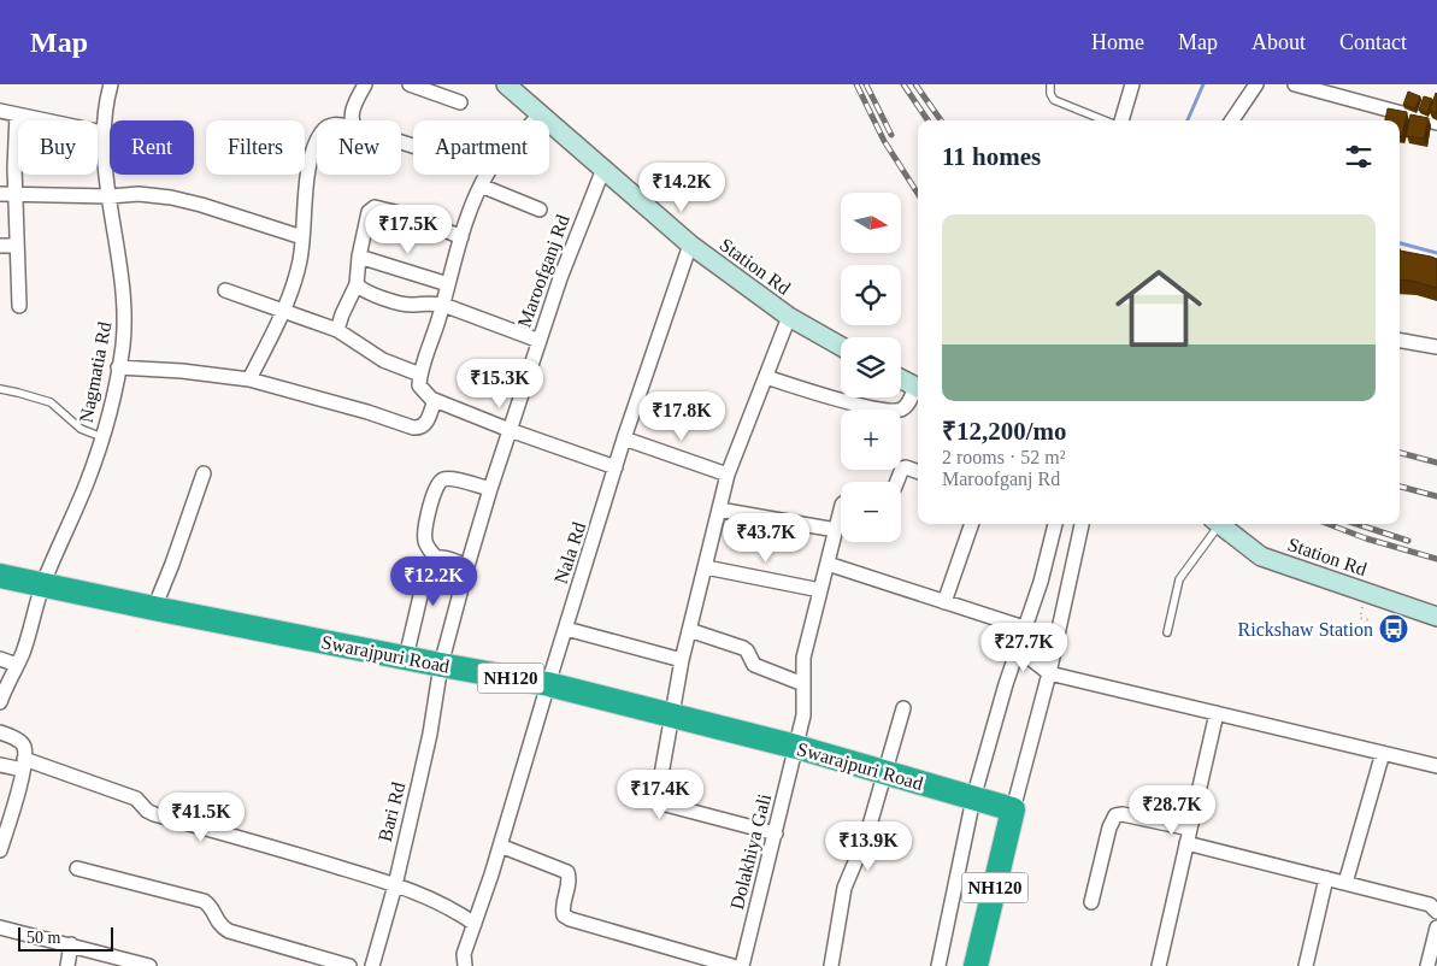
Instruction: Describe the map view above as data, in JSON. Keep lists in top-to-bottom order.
{
  "streets": {
    "highway": ["Swarajpuri Road", "NH120"],
    "street": [
      "Station Rd",
      "Maroofganj Rd",
      "Nagmatia Rd",
      "Nala Rd",
      "Bari Rd",
      "Dolakhiya Gali"
    ]
  },
  "crossings": [
    ["Station Rd", "Maroofganj Rd"],
    ["Station Rd", "Nala Rd"],
    ["Maroofganj Rd", "Swarajpuri Road"],
    ["Maroofganj Rd", "Bari Rd"],
    ["Nagmatia Rd", "Swarajpuri Road"],
    ["Nala Rd", "Swarajpuri Road"],
    ["Swarajpuri Road", "NH120"],
    ["Swarajpuri Road", "Bari Rd"],
    ["Swarajpuri Road", "Dolakhiya Gali"]
  ],
  "places": {
    "bus stop": ["Rickshaw Station"]
  },
  "scale_bar": "50 m",
  "north": "right",
  "page": {
    "header": "Map",
    "nav": [
      "Home",
      "Map",
      "About",
      "Contact"
    ],
    "chip": [
      "Buy",
      "Rent",
      "Filters",
      "New",
      "Apartment"
    ],
    "heading": "11 homes",
    "price": [
      "₹14.2K",
      "₹17.5K",
      "₹15.3K",
      "₹17.8K",
      "₹43.7K",
      "₹12.2K",
      "₹27.7K",
      "₹17.4K",
      "₹28.7K",
      "₹41.5K",
      "₹13.9K"
    ],
    "map_buttons": ["+", "−"],
    "list": [
      {
        "name": "₹12,200/mo",
        "note": "2 rooms · 52 m² · Maroofganj Rd"
      }
    ],
    "scale": "50 m"
  }
}
